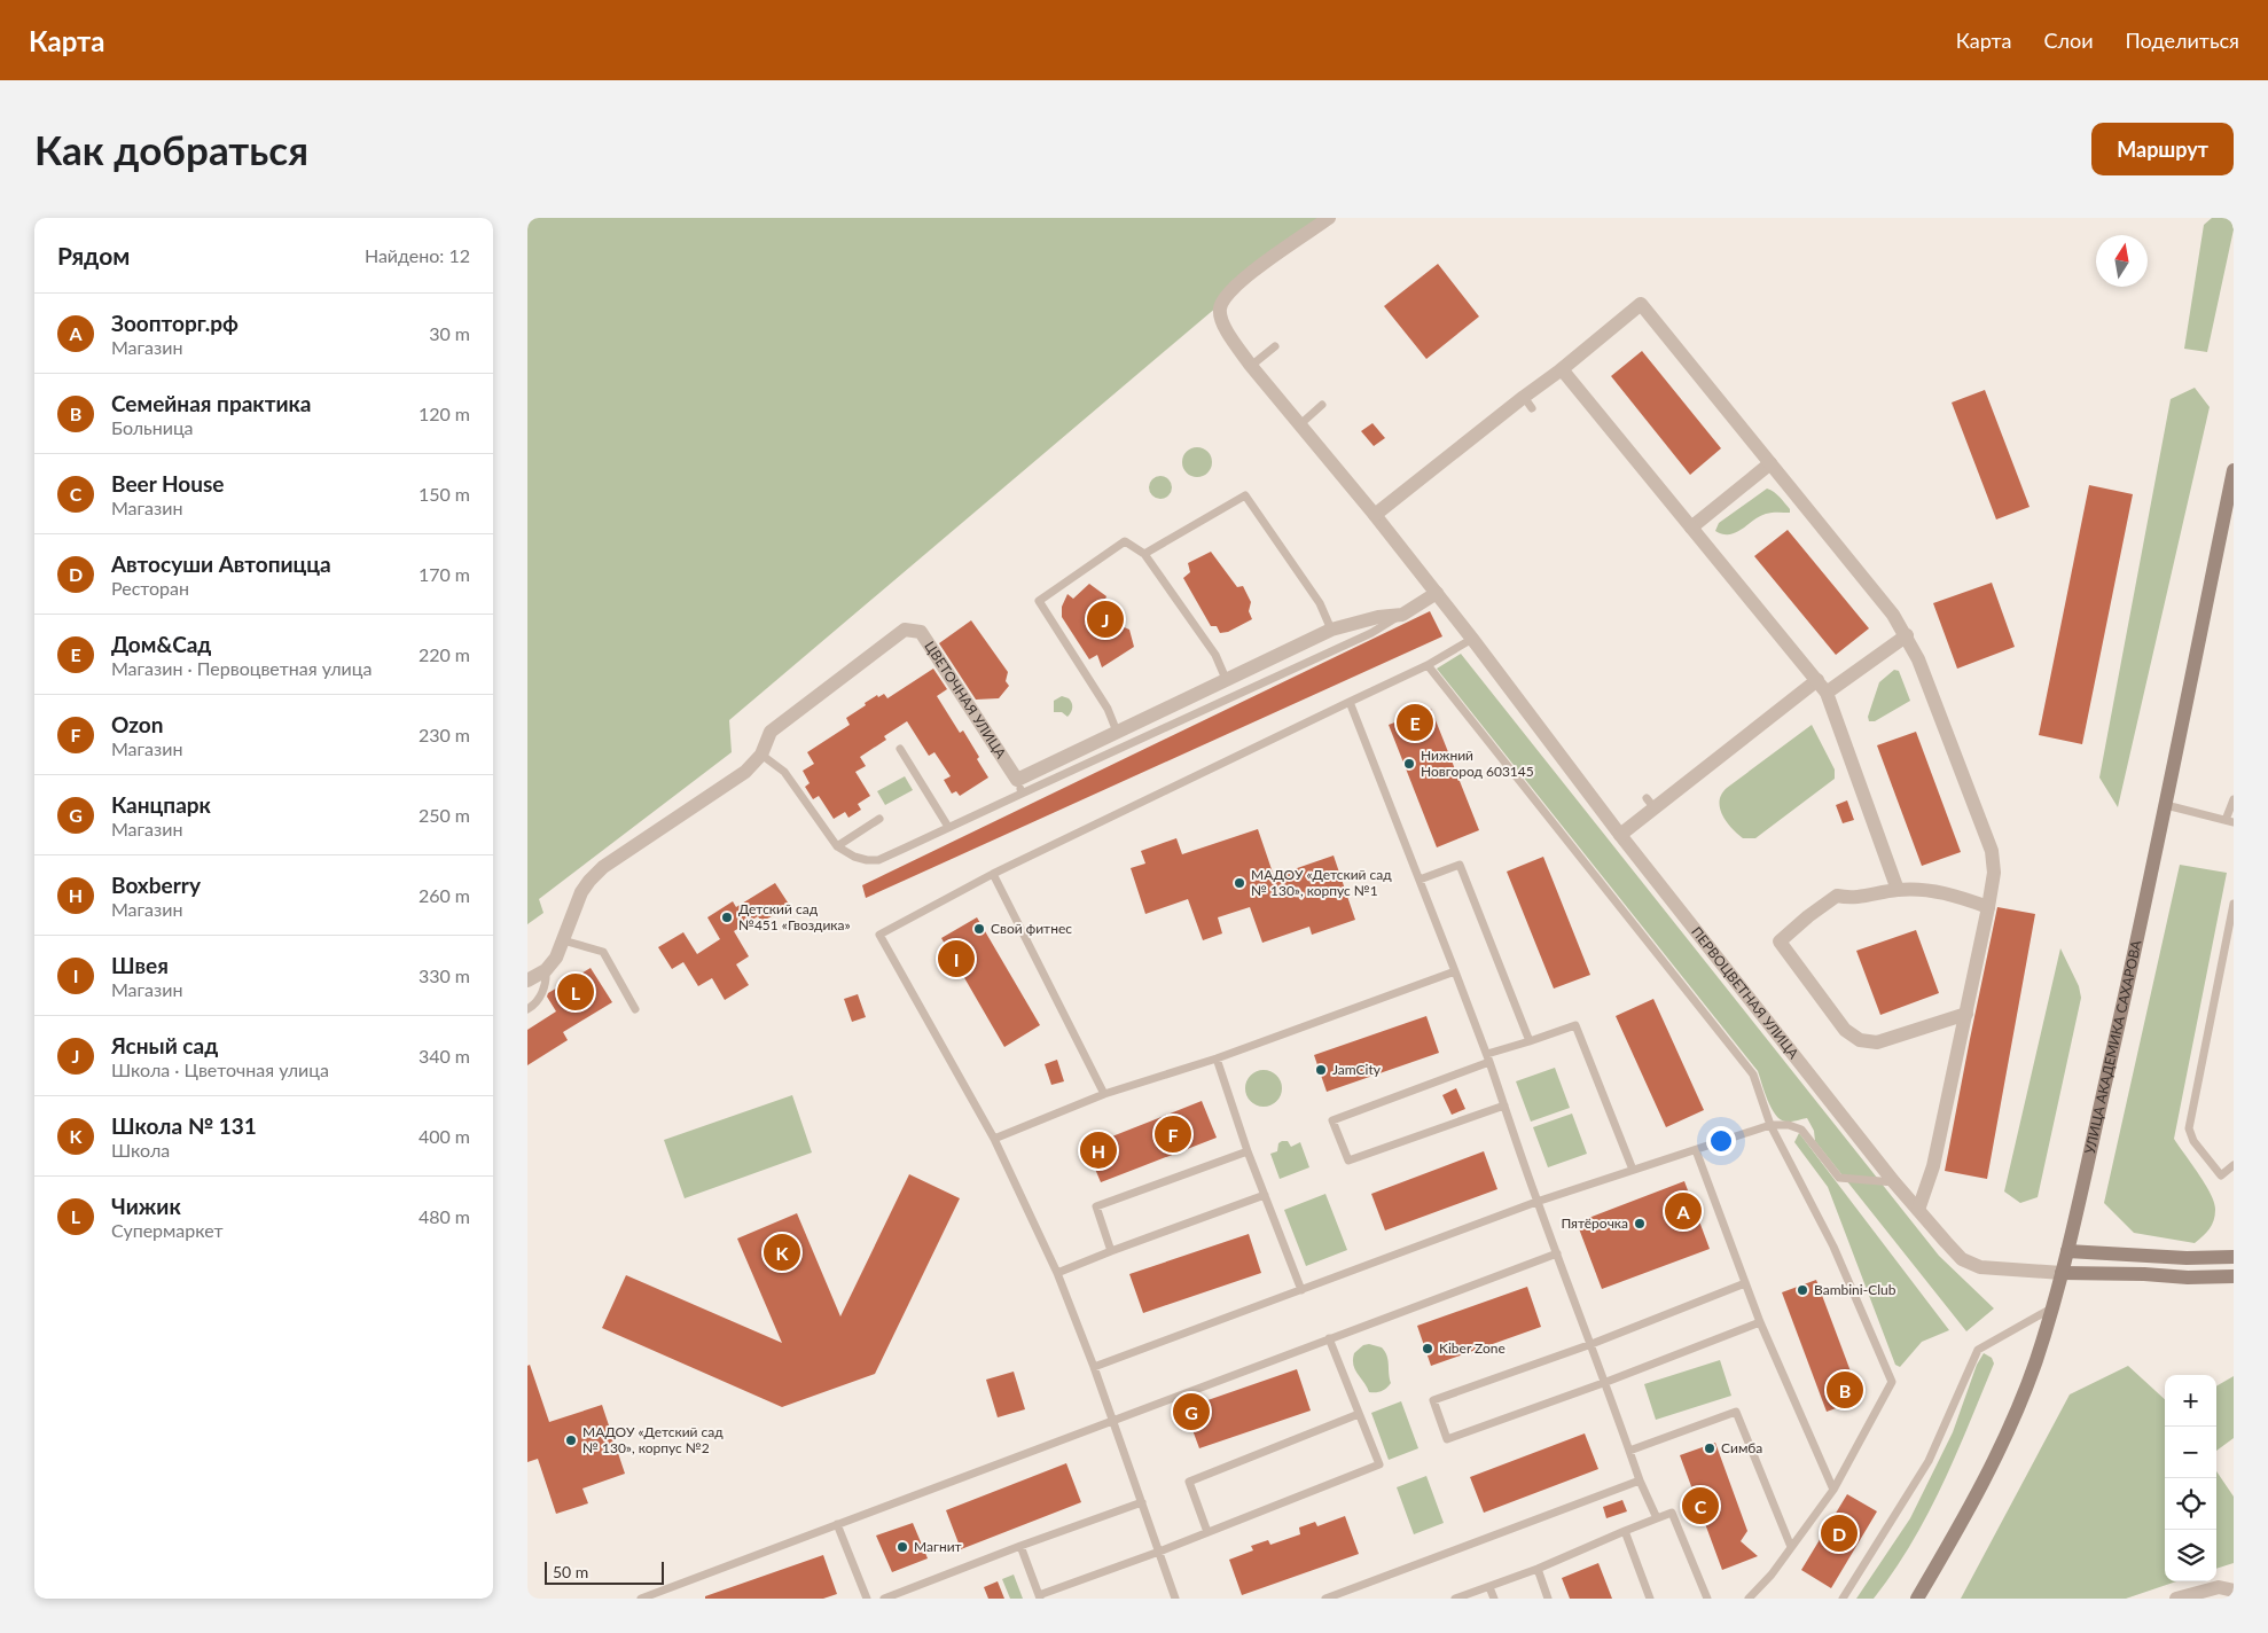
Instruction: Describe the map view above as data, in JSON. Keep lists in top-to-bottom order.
{
  "streets": {
    "main road": ["УЛИЦА АКАДЕМИКА САХАРОВА"],
    "street": ["ЦВЕТОЧНАЯ УЛИЦА", "ПЕРВОЦВЕТНАЯ УЛИЦА"]
  },
  "crossings": [
    ["ПЕРВОЦВЕТНАЯ УЛИЦА", "УЛИЦА АКАДЕМИКА САХАРОВА"]
  ],
  "places": [
    "Нижний Новгород 603145",
    "МАДОУ «Детский сад № 130», корпус №1",
    "Детский сад №451 «Гвоздика»",
    "Свой фитнес",
    "JamCity",
    "Пятёрочка",
    "Bambini-Club",
    "Kiber Zone",
    "МАДОУ «Детский сад № 130», корпус №2",
    "Симба",
    "Магнит"
  ],
  "scale_bar": "50 m",
  "north": "top",
  "page": {
    "header": "Карта",
    "nav": ["Карта", "Слои", "Поделиться"],
    "buttons": "Маршрут",
    "title": "Как добраться",
    "heading": ["Рядом", "Найдено: 12"],
    "list": [
      {
        "mark": "A",
        "name": "Зоопторг.рф",
        "note": "Магазин",
        "value": "30 m"
      },
      {
        "mark": "B",
        "name": "Семейная практика",
        "note": "Больница",
        "value": "120 m"
      },
      {
        "mark": "C",
        "name": "Beer House",
        "note": "Магазин",
        "value": "150 m"
      },
      {
        "mark": "D",
        "name": "Автосуши Автопицца",
        "note": "Ресторан",
        "value": "170 m"
      },
      {
        "mark": "E",
        "name": "Дом&Сад",
        "note": "Магазин · Первоцветная улица",
        "value": "220 m"
      },
      {
        "mark": "F",
        "name": "Ozon",
        "note": "Магазин",
        "value": "230 m"
      },
      {
        "mark": "G",
        "name": "Канцпарк",
        "note": "Магазин",
        "value": "250 m"
      },
      {
        "mark": "H",
        "name": "Boxberry",
        "note": "Магазин",
        "value": "260 m"
      },
      {
        "mark": "I",
        "name": "Швея",
        "note": "Магазин",
        "value": "330 m"
      },
      {
        "mark": "J",
        "name": "Ясный сад",
        "note": "Школа · Цветочная улица",
        "value": "340 m"
      },
      {
        "mark": "K",
        "name": "Школа № 131",
        "note": "Школа",
        "value": "400 m"
      },
      {
        "mark": "L",
        "name": "Чижик",
        "note": "Супермаркет",
        "value": "480 m"
      }
    ],
    "pins": [
      "J",
      "E",
      "I",
      "L",
      "F",
      "H",
      "A",
      "K",
      "B",
      "G",
      "C",
      "D"
    ],
    "map_buttons": ["+", "−"],
    "scale": "50 m"
  }
}
